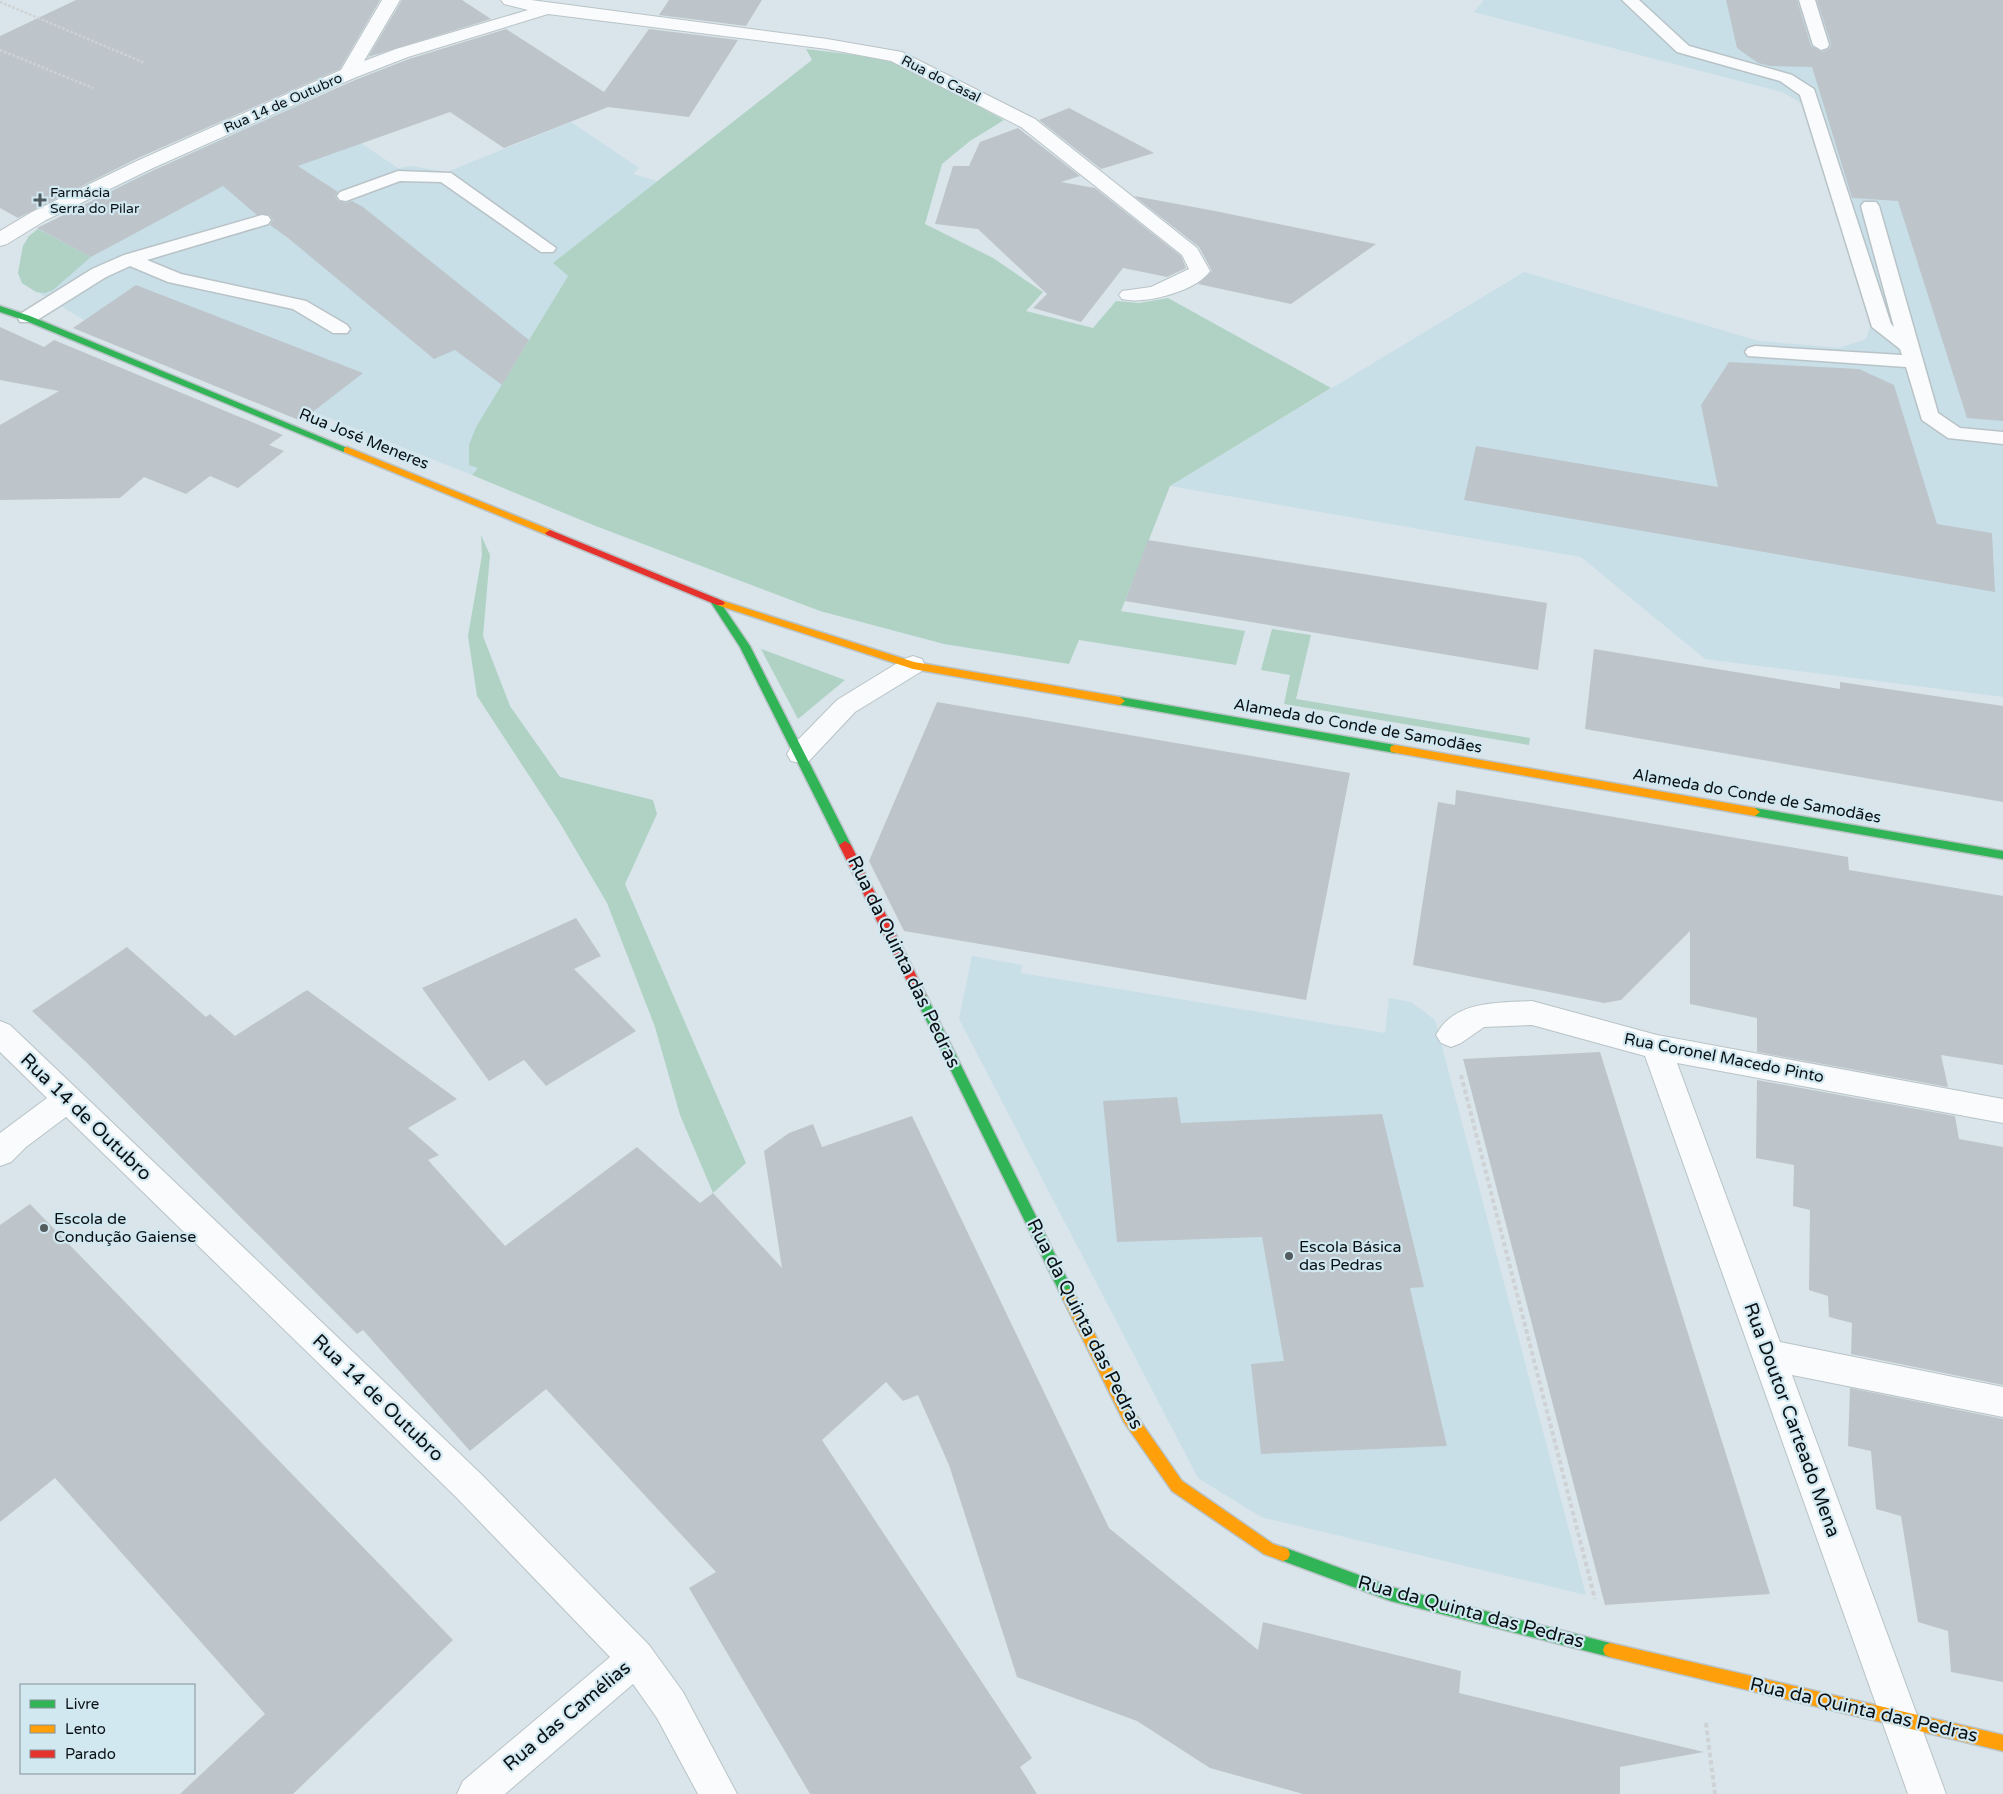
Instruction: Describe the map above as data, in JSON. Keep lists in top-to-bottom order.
{
  "streets": {
    "street": [
      "Rua do Casal",
      "Rua 14 de Outubro",
      "Rua José Meneres",
      "Alameda do Conde de Samodães",
      "Rua da Quinta das Pedras",
      "Rua Coronel Macedo Pinto",
      "Rua Doutor Carteado Mena",
      "Rua das Camélias"
    ]
  },
  "crossings": [
    ["Rua do Casal", "Rua 14 de Outubro"],
    ["Rua 14 de Outubro", "Rua das Camélias"],
    ["Rua José Meneres", "Alameda do Conde de Samodães"],
    ["Rua José Meneres", "Rua da Quinta das Pedras"],
    ["Alameda do Conde de Samodães", "Rua da Quinta das Pedras"],
    ["Rua da Quinta das Pedras", "Rua Doutor Carteado Mena"],
    ["Rua Coronel Macedo Pinto", "Rua Doutor Carteado Mena"]
  ],
  "places": {
    "health": ["Farmácia Serra do Pilar"],
    "other": ["Escola de Condução Gaiense", "Escola Básica das Pedras"]
  },
  "legend": ["Livre", "Lento", "Parado"]
}
